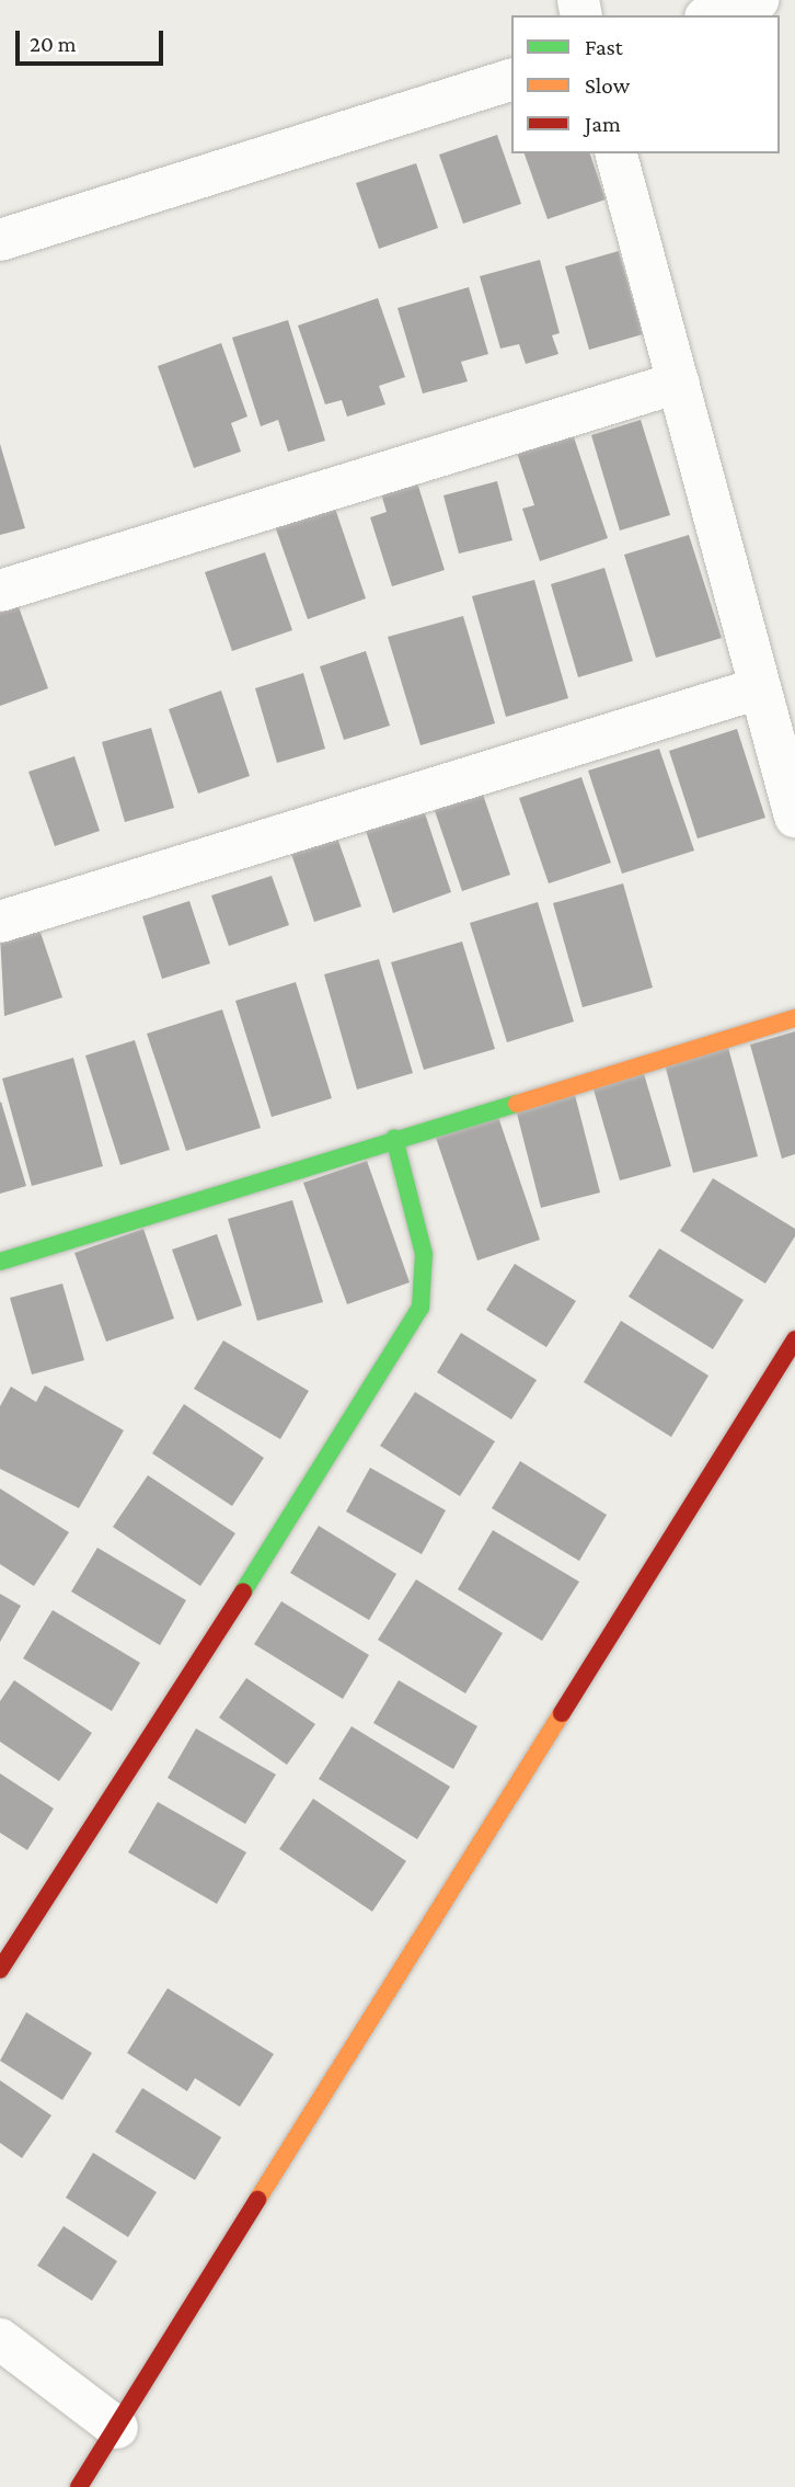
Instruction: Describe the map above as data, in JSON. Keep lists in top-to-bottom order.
{
  "legend": ["Fast", "Slow", "Jam"],
  "scale_bar": "20 m"
}
